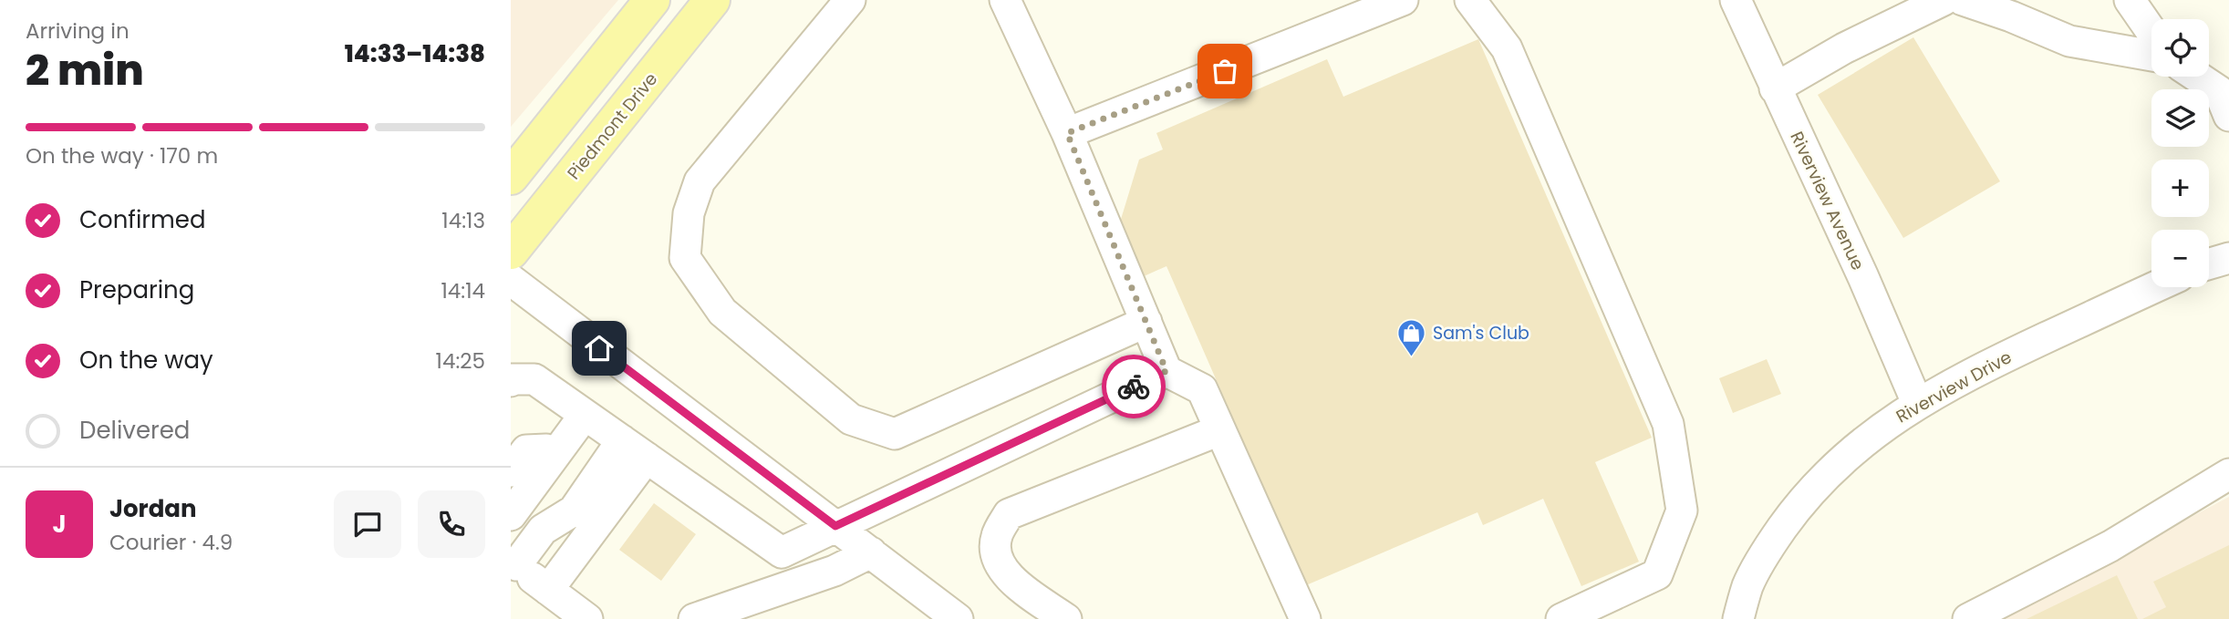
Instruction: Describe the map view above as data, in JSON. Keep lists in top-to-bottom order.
{
  "streets": {
    "main road": ["Piedmont Drive"],
    "street": ["Riverview Avenue", "Riverview Drive"]
  },
  "crossings": [
    ["Riverview Avenue", "Riverview Drive"]
  ],
  "places": {
    "shop": ["Sam's Club"]
  },
  "page": {
    "heading": ["2 min", "Arriving in", "14:33–14:38"],
    "panel": ["Jordan", "Courier · 4.9"],
    "map_buttons": ["+", "−"],
    "bar": "On the way · 170 m",
    "list": [
      ["Confirmed", "14:13"],
      ["Preparing", "14:14"],
      ["On the way", "14:25"],
      "Delivered"
    ],
    "round": "J"
  }
}
